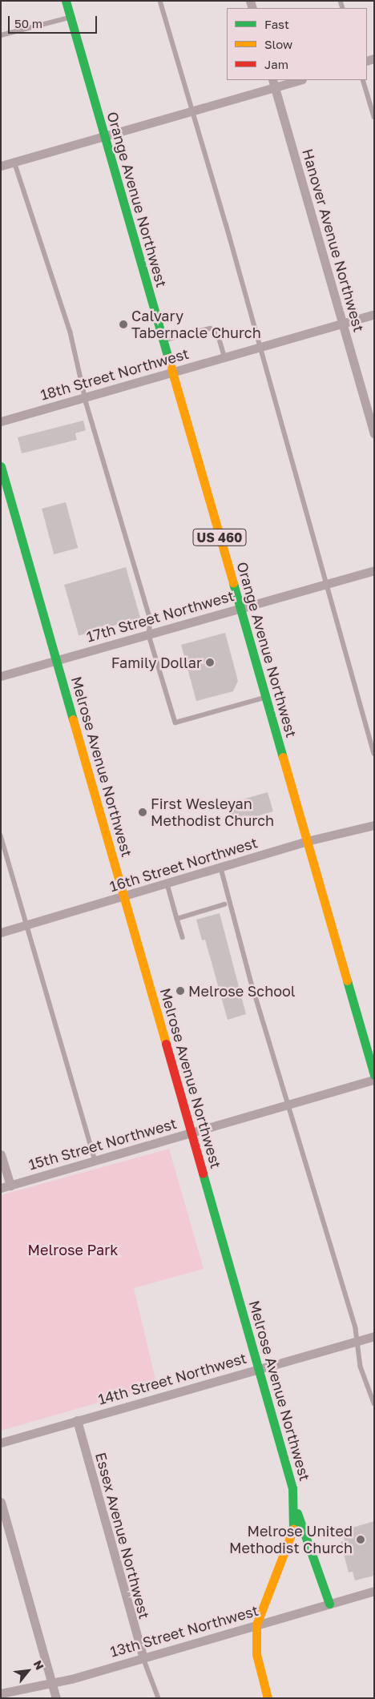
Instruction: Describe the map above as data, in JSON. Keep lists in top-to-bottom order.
{
  "streets": {
    "street": [
      "Orange Avenue Northwest",
      "Hanover Avenue Northwest",
      "18th Street Northwest",
      "US 460",
      "17th Street Northwest",
      "Melrose Avenue Northwest",
      "16th Street Northwest",
      "15th Street Northwest",
      "14th Street Northwest",
      "Essex Avenue Northwest",
      "13th Street Northwest"
    ]
  },
  "crossings": [
    ["Orange Avenue Northwest", "18th Street Northwest"],
    ["Orange Avenue Northwest", "17th Street Northwest"],
    ["Orange Avenue Northwest", "16th Street Northwest"],
    ["Hanover Avenue Northwest", "18th Street Northwest"],
    ["17th Street Northwest", "Melrose Avenue Northwest"],
    ["Melrose Avenue Northwest", "16th Street Northwest"],
    ["Melrose Avenue Northwest", "15th Street Northwest"],
    ["Melrose Avenue Northwest", "14th Street Northwest"],
    ["Melrose Avenue Northwest", "13th Street Northwest"],
    ["14th Street Northwest", "Essex Avenue Northwest"],
    ["Essex Avenue Northwest", "13th Street Northwest"]
  ],
  "parks": ["Melrose Park"],
  "places": [
    "Calvary Tabernacle Church",
    "Family Dollar",
    "First Wesleyan Methodist Church",
    "Melrose School",
    "Melrose United Methodist Church"
  ],
  "legend": ["Fast", "Slow", "Jam"],
  "scale_bar": "50 m",
  "north": "top right"
}
